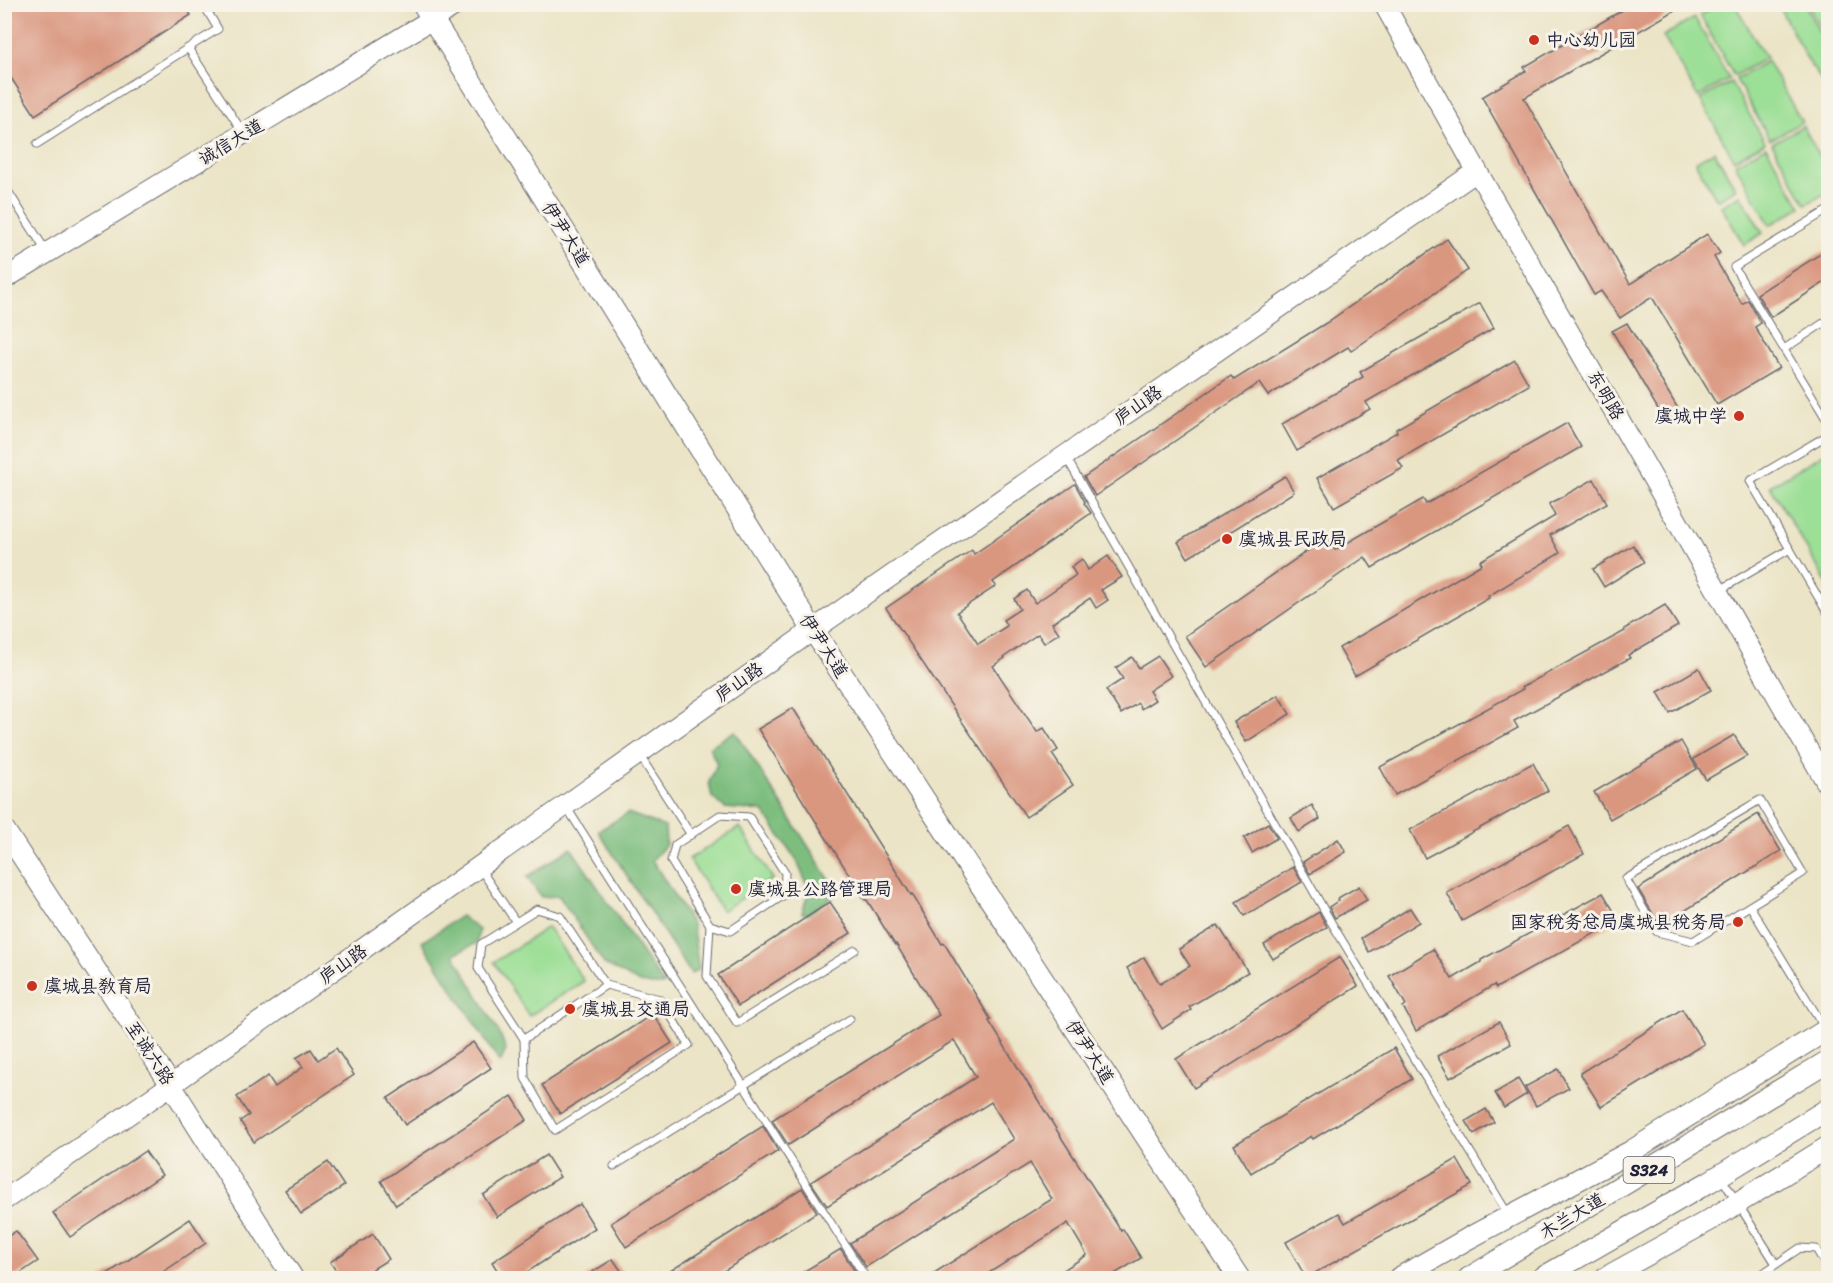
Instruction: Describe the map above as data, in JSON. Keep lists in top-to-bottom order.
{
  "streets": {
    "main road": ["伊尹大道", "S324", "木兰大道"],
    "street": [
      "诚信大道",
      "东明路",
      "庐山路",
      "至诚六路"
    ]
  },
  "crossings": [
    ["诚信大道", "伊尹大道"],
    ["伊尹大道", "庐山路"],
    ["东明路", "庐山路"],
    ["庐山路", "至诚六路"]
  ],
  "places": [
    "中心幼儿园",
    "虞城中学",
    "虞城县民政局",
    "虞城县公路管理局",
    "国家税务总局虞城县税务局",
    "虞城县教育局",
    "虞城县交通局"
  ]
}
